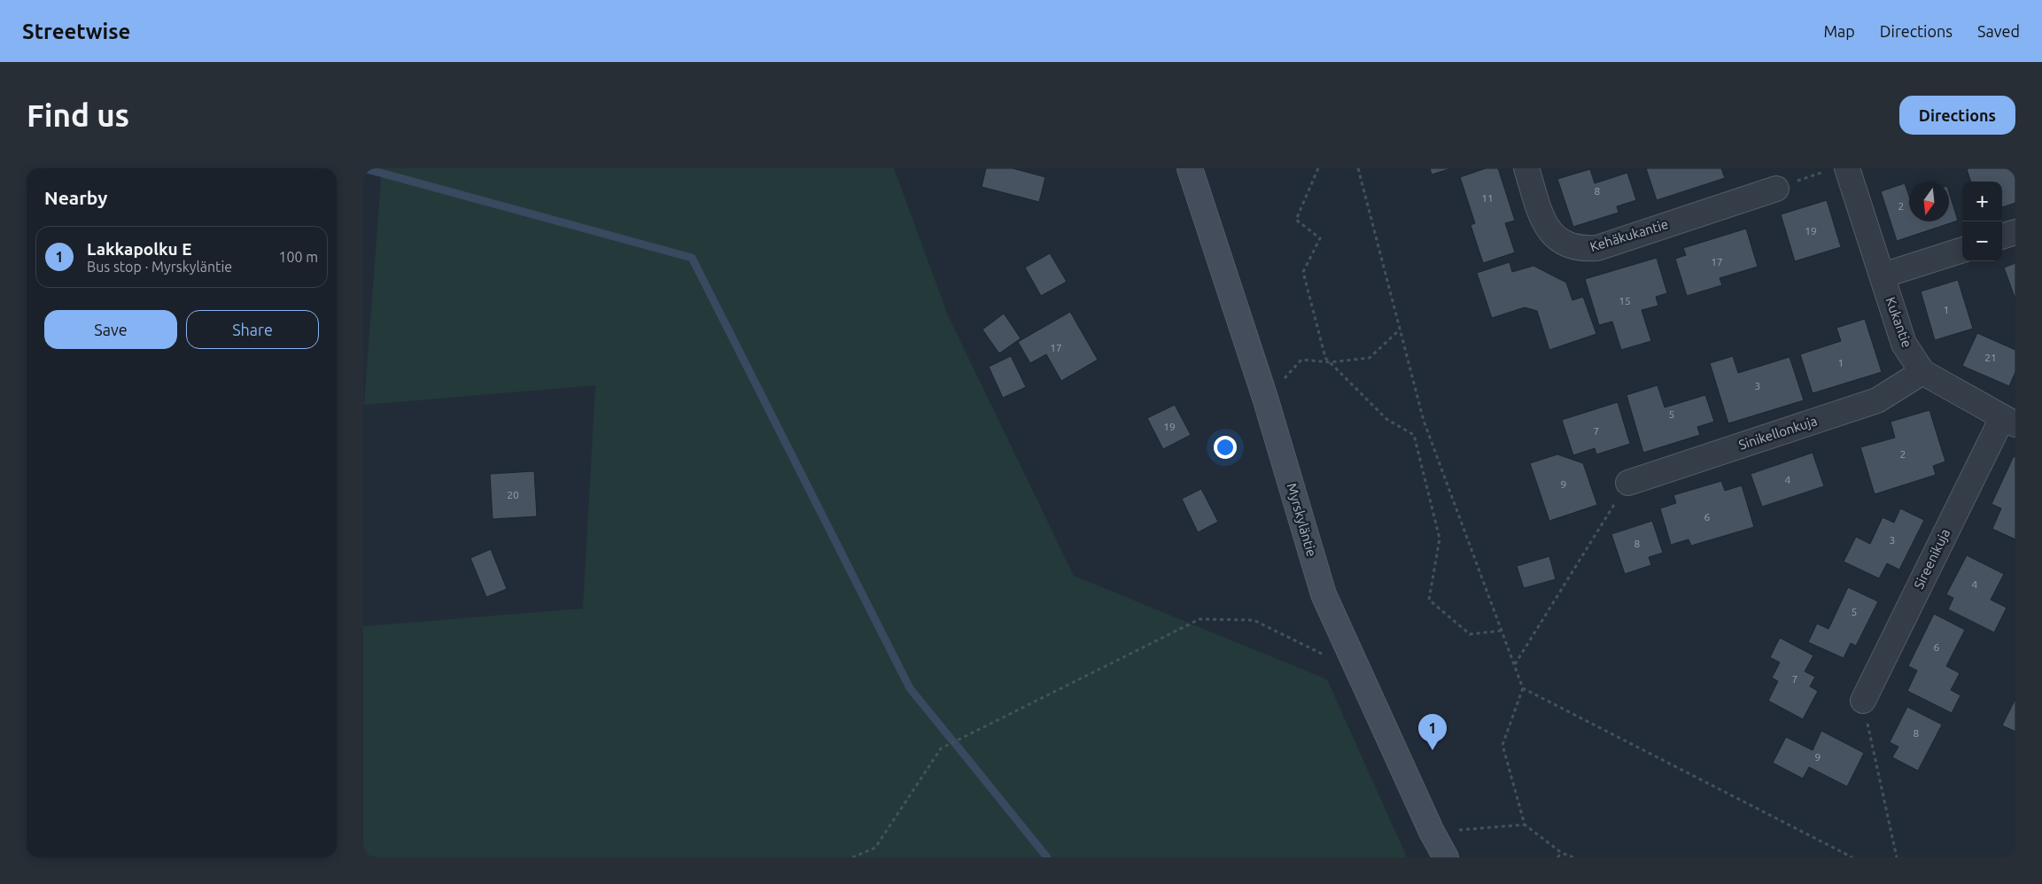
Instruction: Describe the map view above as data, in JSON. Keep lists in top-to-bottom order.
{
  "streets": {
    "street": [
      "Kehäkukantie",
      "Kukantie",
      "Sinikellonkuja",
      "Myrskyläntie",
      "Sireenikuja"
    ]
  },
  "crossings": [
    ["Kukantie", "Sinikellonkuja"],
    ["Kukantie", "Sireenikuja"]
  ],
  "house_numbers": [
    "8",
    "11",
    "2",
    "19",
    "17",
    "15",
    "1",
    "17",
    "21",
    "1",
    "3",
    "5",
    "19",
    "7",
    "2",
    "4",
    "9",
    "20",
    "6",
    "3",
    "8",
    "4",
    "5",
    "6",
    "7",
    "8",
    "9"
  ],
  "north": "bottom",
  "page": {
    "header": "Streetwise",
    "nav": ["Map", "Directions", "Saved"],
    "buttons": [
      "Directions",
      ["Save", "Share"]
    ],
    "title": "Find us",
    "heading": "Nearby",
    "map_buttons": ["+", "−"],
    "list": [
      {
        "mark": "1",
        "name": "Lakkapolku E",
        "note": "Bus stop · Myrskyläntie",
        "value": "100 m"
      }
    ],
    "pins": "1"
  }
}
